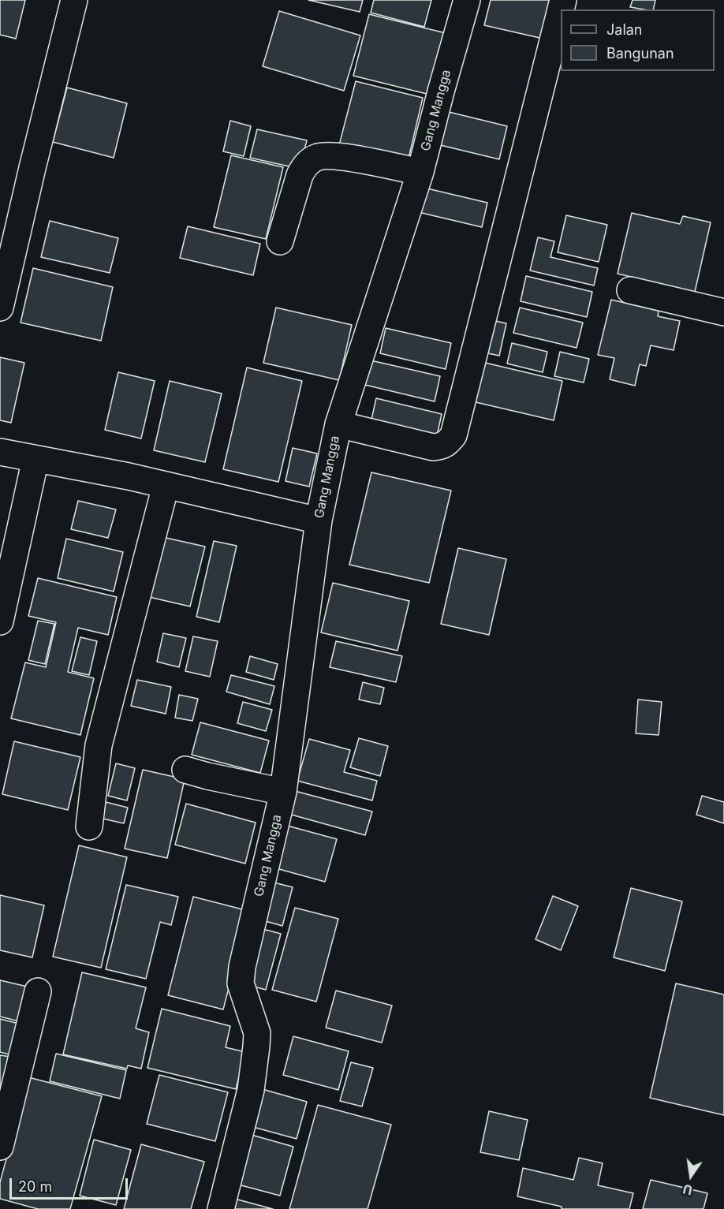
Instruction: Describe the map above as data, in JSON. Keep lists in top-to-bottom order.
{
  "streets": {
    "street": ["Gang Mangga"]
  },
  "legend": ["Jalan", "Bangunan"],
  "scale_bar": "20 m",
  "north": "bottom"
}
